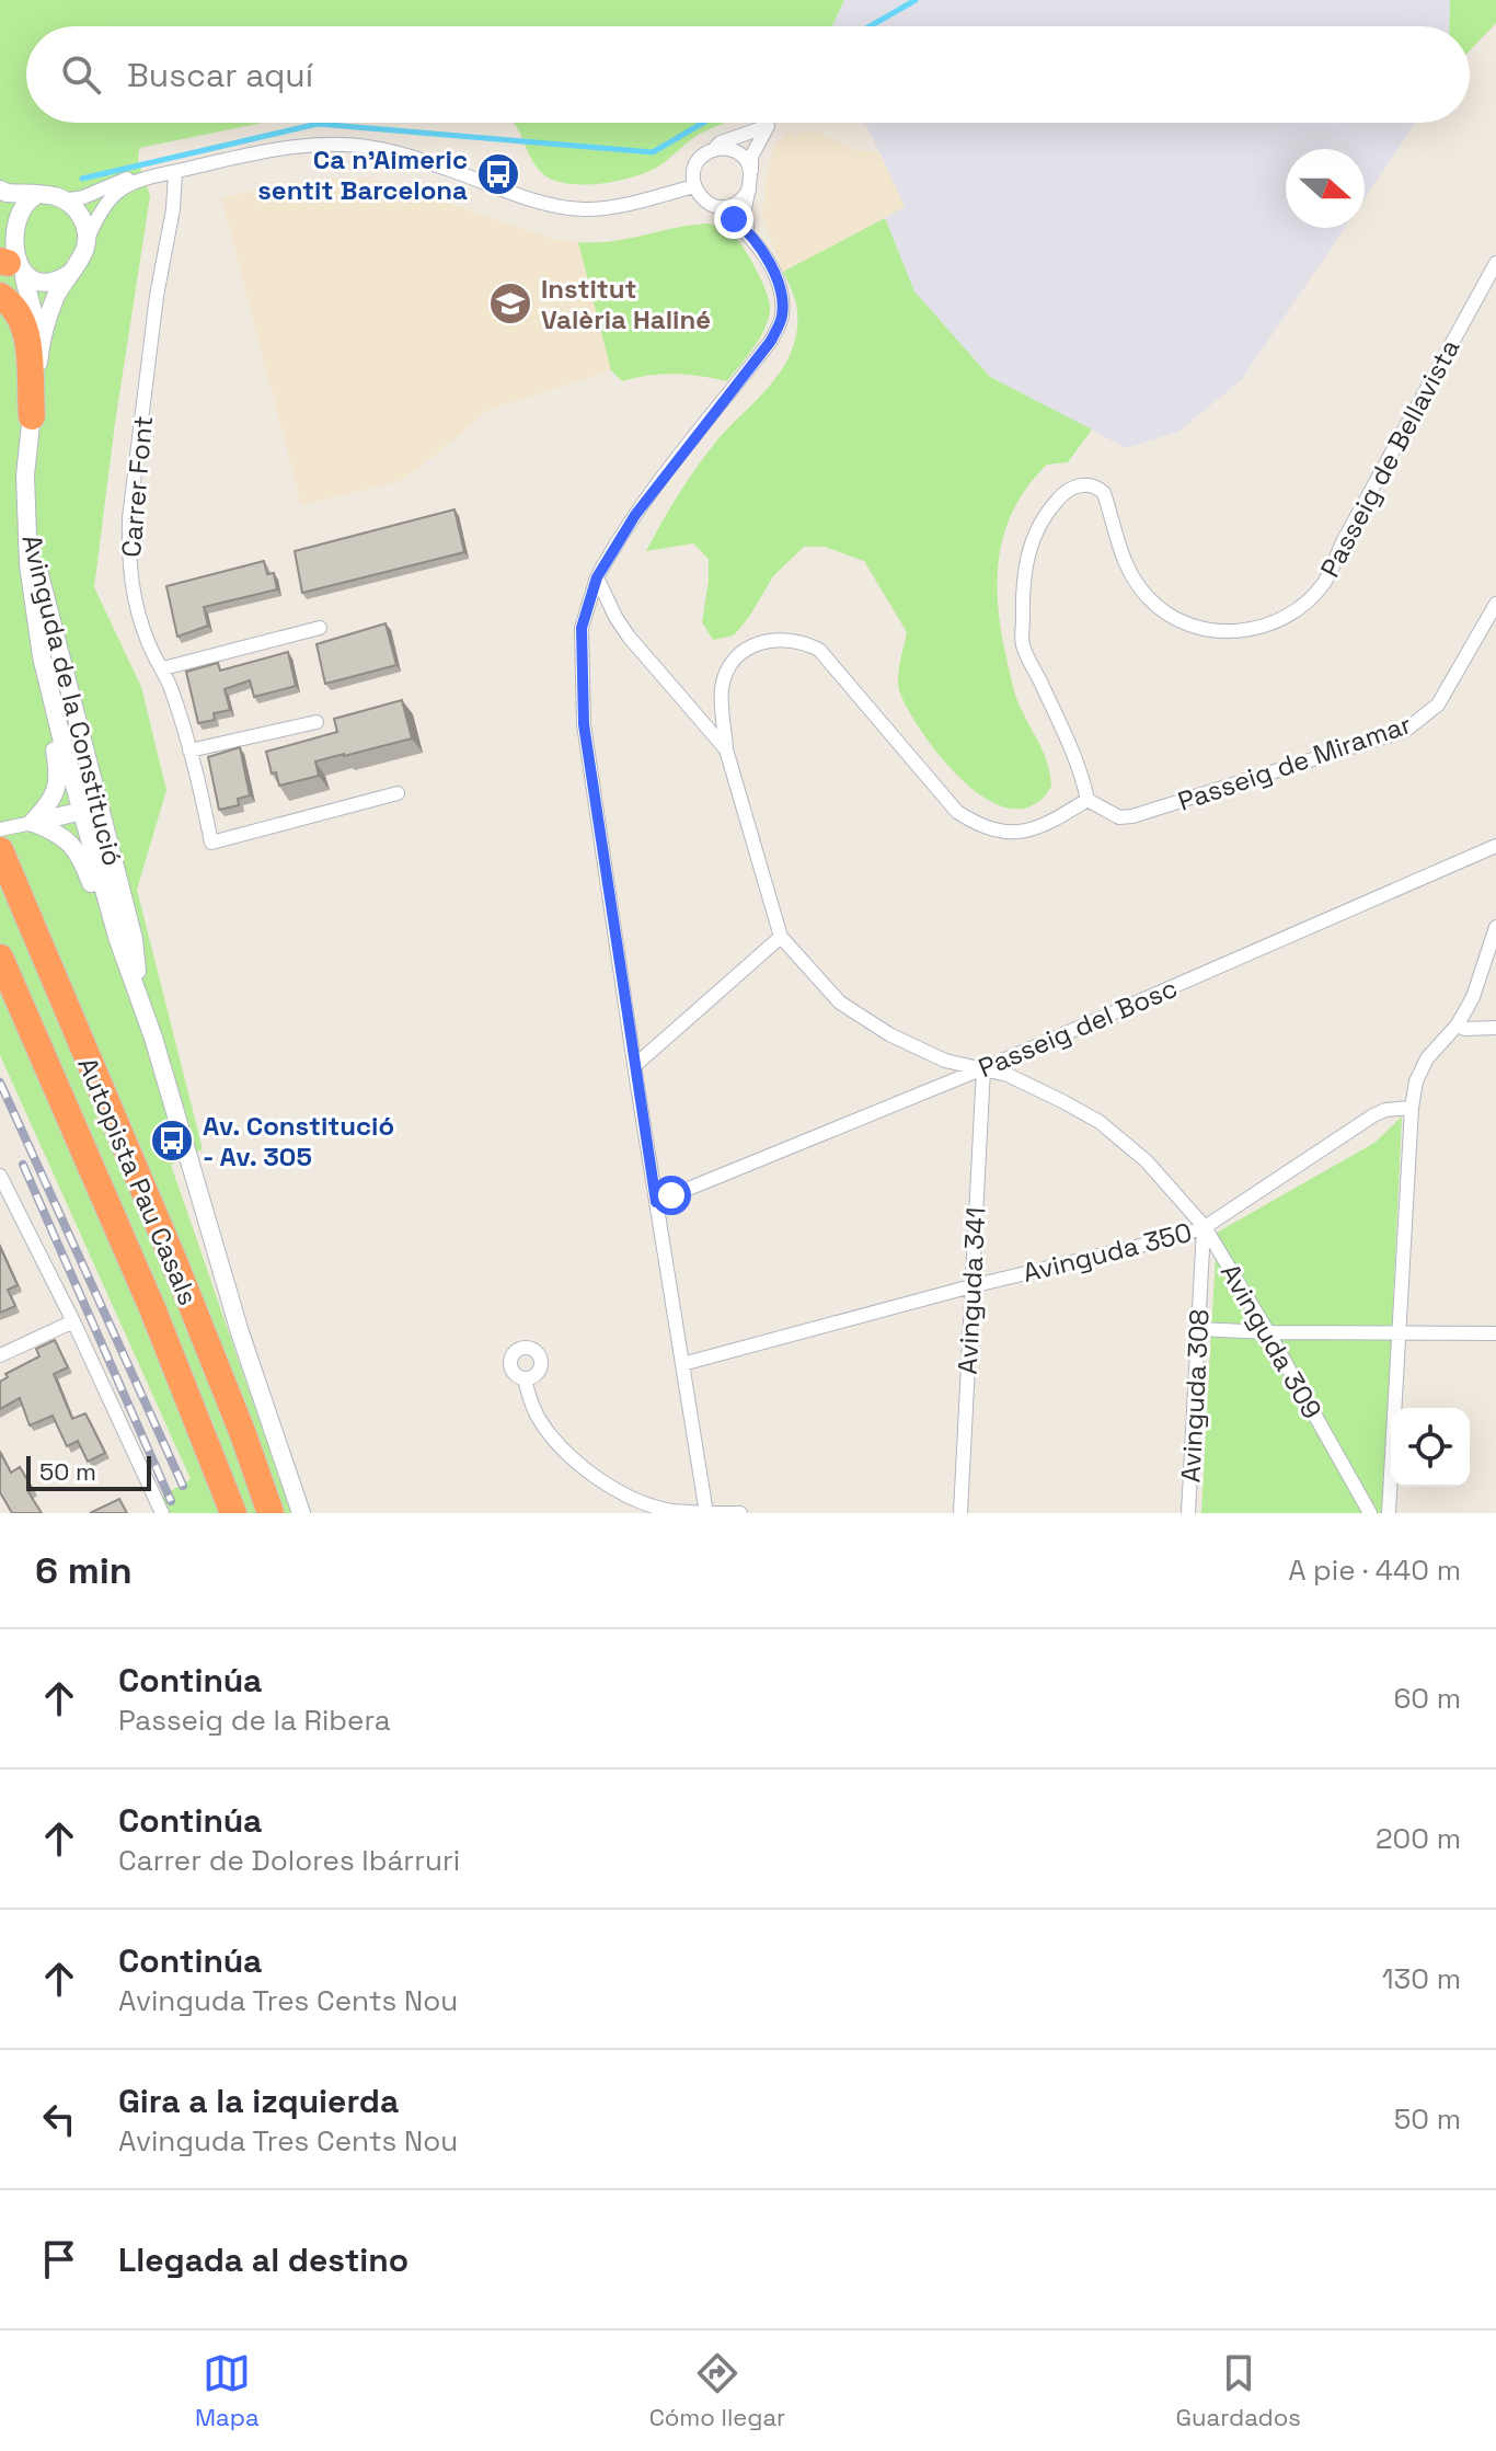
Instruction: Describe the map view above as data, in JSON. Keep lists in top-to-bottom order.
{
  "streets": {
    "highway": ["Autopista Pau Casals"],
    "street": [
      "Passeig de Bellavista",
      "Carrer Font",
      "Avinguda de la Constitució",
      "Passeig de Miramar",
      "Passeig del Bosc",
      "Avinguda 350",
      "Avinguda 341",
      "Avinguda 309",
      "Avinguda 308"
    ]
  },
  "crossings": [
    ["Passeig de Bellavista", "Passeig de Miramar"],
    ["Passeig del Bosc", "Avinguda 341"],
    ["Passeig del Bosc", "Avinguda 309"],
    ["Avinguda 350", "Avinguda 341"],
    ["Avinguda 350", "Avinguda 309"],
    ["Avinguda 350", "Avinguda 308"],
    ["Avinguda 341", "Avinguda 309"],
    ["Avinguda 309", "Avinguda 308"]
  ],
  "places": {
    "bus stop": ["Ca n'Aimeric sentit Barcelona", "Av. Constitució - Av. 305"],
    "school or university": ["Institut Valèria Haliné"]
  },
  "scale_bar": "50 m",
  "north": "right",
  "page": {
    "search": "Buscar aquí",
    "scale": "50 m",
    "heading": ["6 min", "A pie · 440 m"],
    "list": [
      ["Continúa", "Passeig de la Ribera", "60 m"],
      ["Continúa", "Carrer de Dolores Ibárruri", "200 m"],
      ["Continúa", "Avinguda Tres Cents Nou", "130 m"],
      ["Gira a la izquierda", "Avinguda Tres Cents Nou", "50 m"],
      "Llegada al destino"
    ],
    "nav": ["Mapa", "Cómo llegar", "Guardados"]
  }
}
